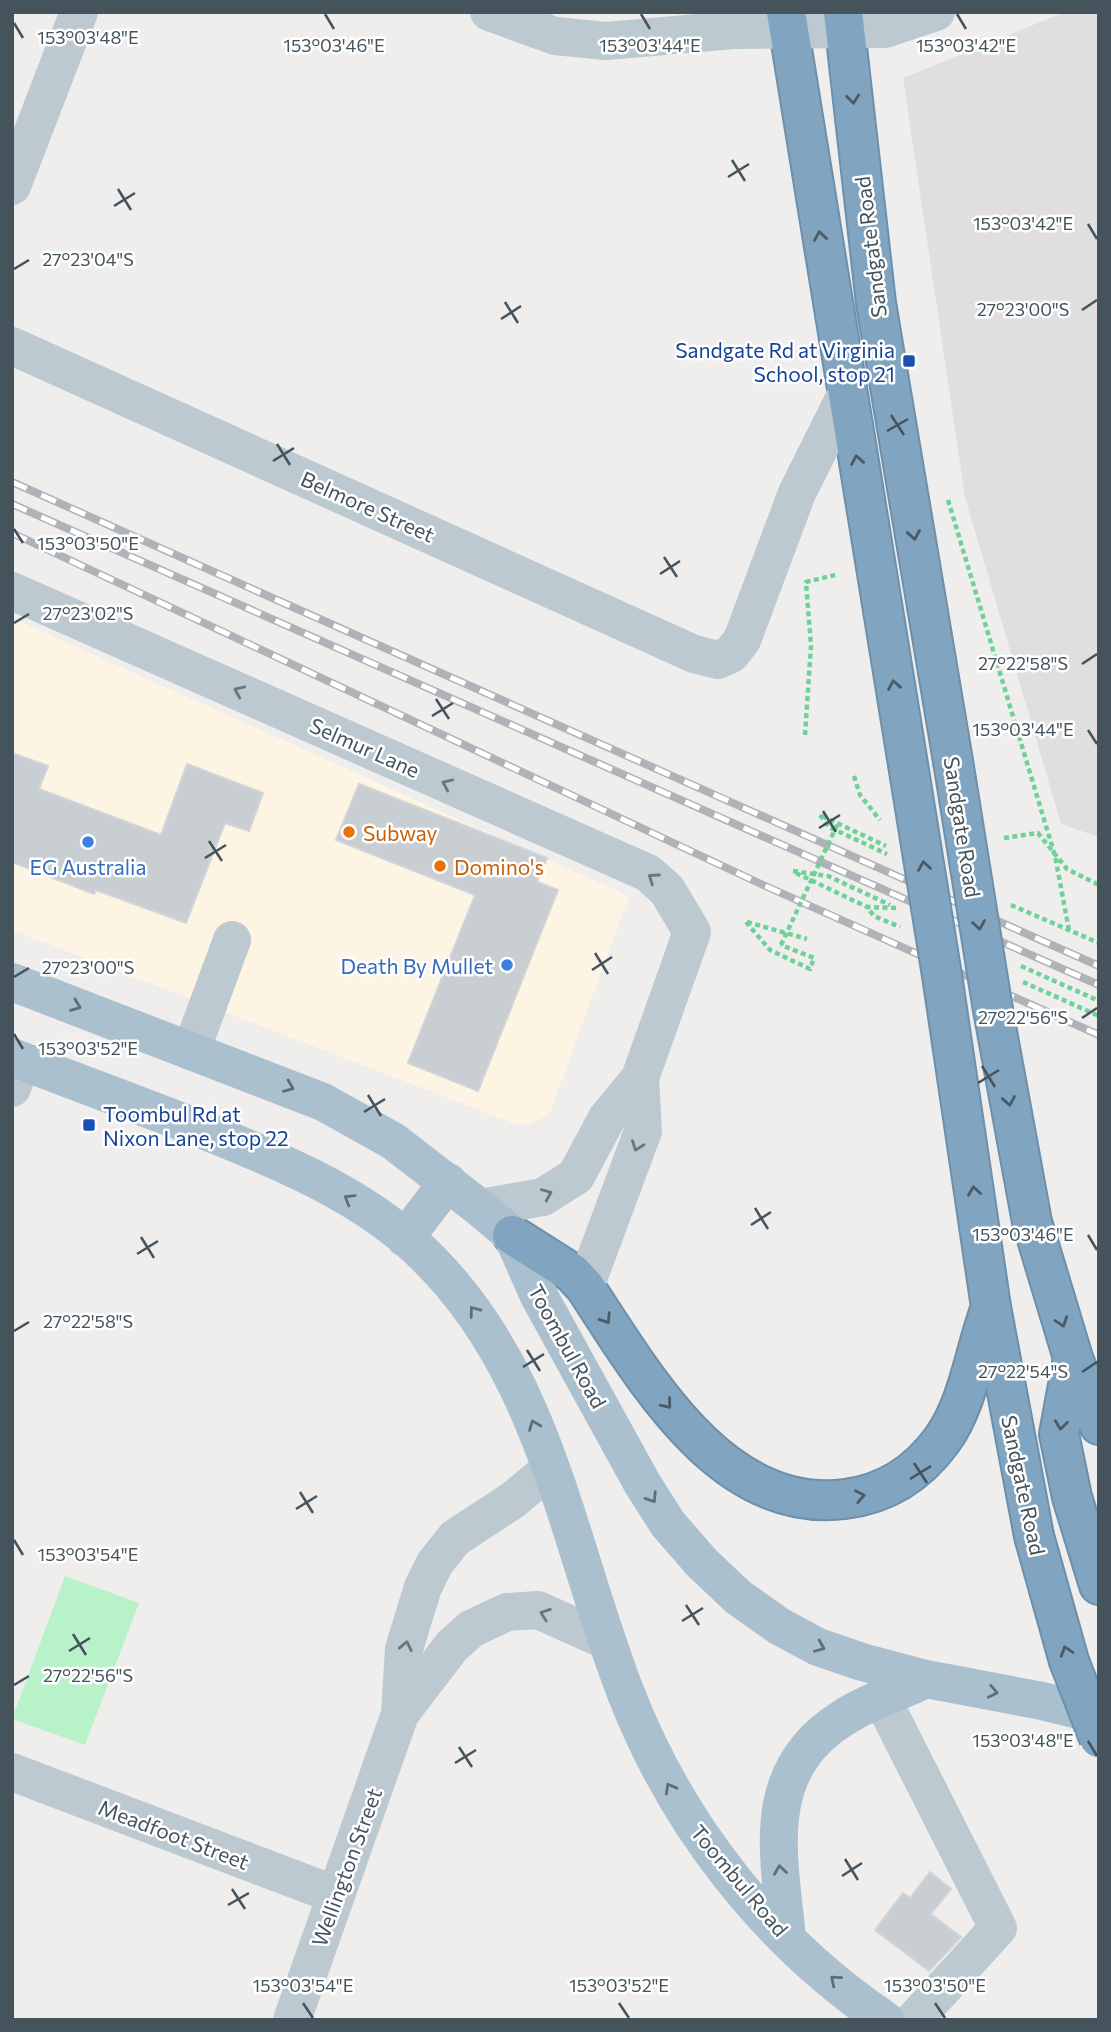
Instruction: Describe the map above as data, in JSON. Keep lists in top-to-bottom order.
{
  "streets": {
    "highway": ["Sandgate Road"],
    "main road": ["Toombul Road"],
    "street": [
      "Belmore Street",
      "Selmur Lane",
      "Meadfoot Street",
      "Wellington Street"
    ]
  },
  "crossings": [
    ["Sandgate Road", "Belmore Street"],
    ["Toombul Road", "Wellington Street"],
    ["Meadfoot Street", "Wellington Street"]
  ],
  "one_way": ["Selmur Lane"],
  "places": {
    "transit": ["Sandgate Rd at Virginia School, stop 21", "Toombul Rd at Nixon Lane, stop 22"],
    "other": [
      "Subway",
      "EG Australia",
      "Domino's",
      "Death By Mullet"
    ]
  },
  "coordinates": [
    "153°03'48\"E",
    "153°03'42\"E",
    "153°03'46\"E",
    "153°03'44\"E",
    "27°23'04\"S",
    "27°23'00\"S",
    "153°03'50\"E",
    "27°23'02\"S",
    "27°22'58\"S",
    "27°22'56\"S",
    "153°03'52\"E",
    "27°22'54\"S",
    "153°03'54\"E"
  ]
}
